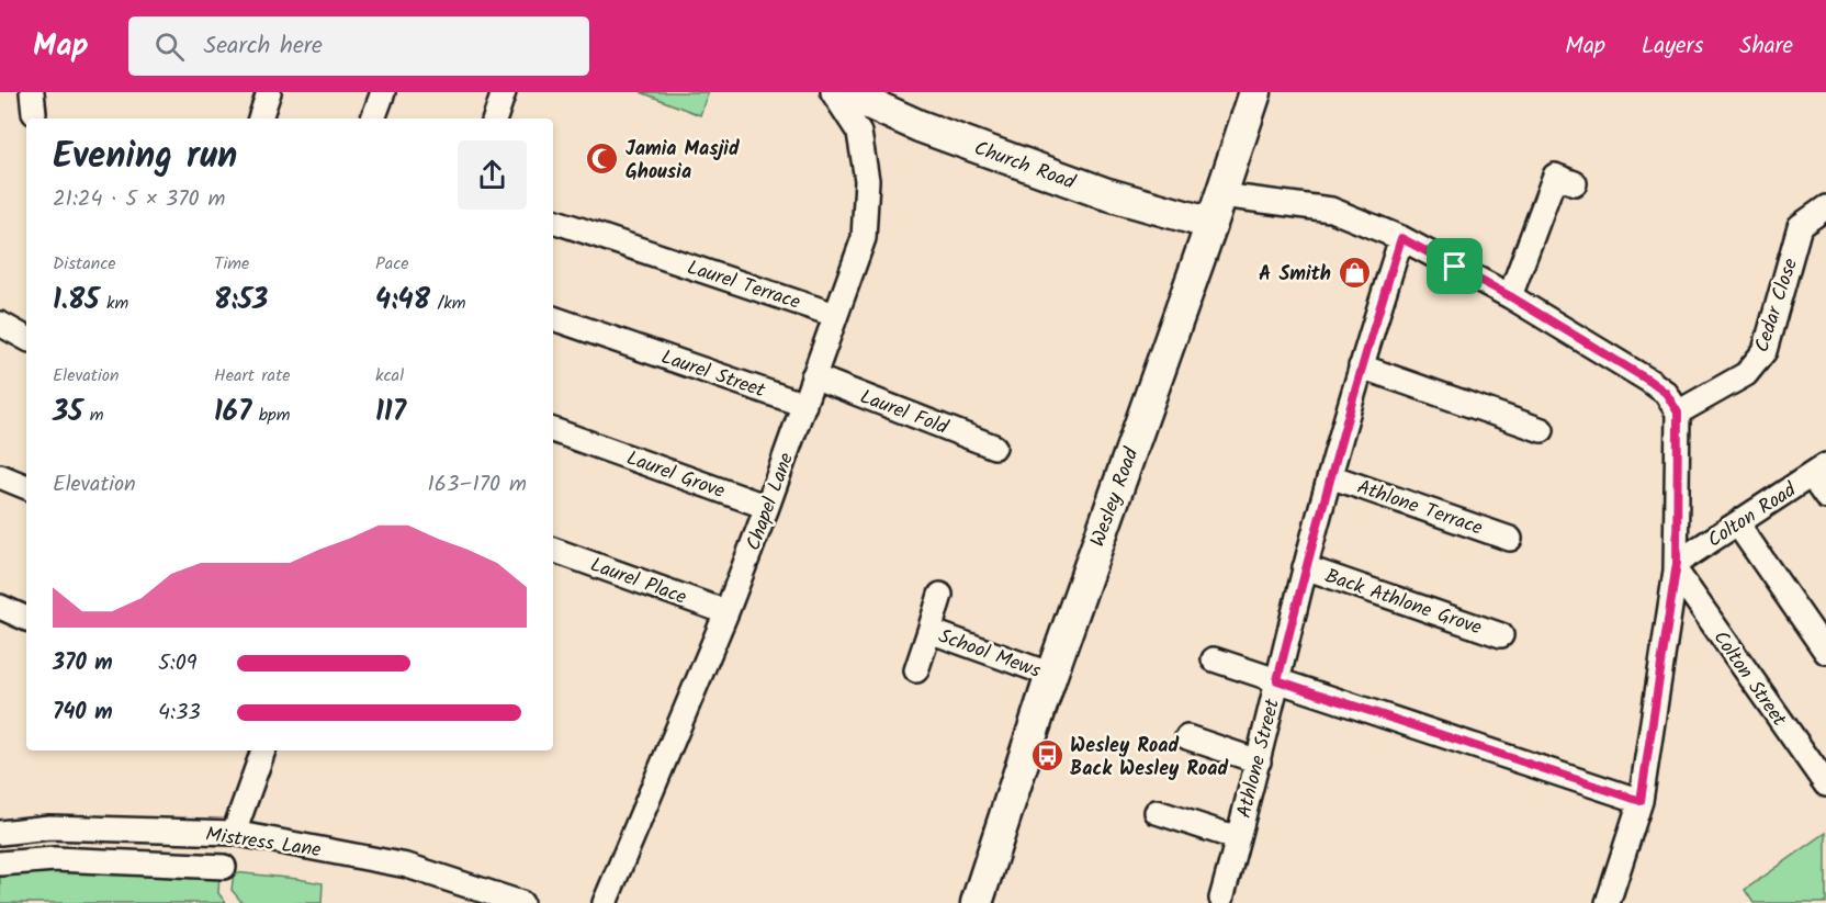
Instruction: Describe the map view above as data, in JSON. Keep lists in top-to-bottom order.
{
  "streets": {
    "street": [
      "Church Road",
      "Laurel Terrace",
      "Cedar Close",
      "Laurel Street",
      "Laurel Fold",
      "Laurel Grove",
      "Wesley Road",
      "Chapel Lane",
      "Athlone Terrace",
      "Colton Road",
      "Laurel Place",
      "Back Athlone Grove",
      "School Mews",
      "Colton Street",
      "Athlone Street",
      "Mistress Lane"
    ]
  },
  "crossings": [
    ["Church Road", "Cedar Close"],
    ["Church Road", "Wesley Road"],
    ["Church Road", "Athlone Street"],
    ["Laurel Terrace", "Chapel Lane"],
    ["Laurel Street", "Chapel Lane"],
    ["Laurel Fold", "Chapel Lane"],
    ["Laurel Grove", "Chapel Lane"],
    ["Wesley Road", "School Mews"],
    ["Chapel Lane", "Laurel Place"],
    ["Athlone Terrace", "Athlone Street"],
    ["Colton Road", "Colton Street"],
    ["Back Athlone Grove", "Athlone Street"]
  ],
  "places": {
    "mosque": ["Jamia Masjid Ghousia"],
    "shop": ["A Smith"],
    "bus stop": ["Wesley Road Back Wesley Road"]
  },
  "page": {
    "header": "Map",
    "search": "Search here",
    "nav": ["Map", "Layers", "Share"],
    "heading": ["Evening run", "21:24 · 5 × 370 m"],
    "stats": [
      ["Distance", "1.85 km"],
      ["Time", "8:53"],
      ["Pace", "4:48 /km"],
      ["Elevation", "35 m"],
      ["Heart rate", "167 bpm"],
      ["kcal", "117"]
    ],
    "chart": ["Elevation", "163–170 m"],
    "list": [
      {
        "name": "370 m",
        "note": "5:09"
      },
      {
        "name": "740 m",
        "note": "4:33"
      }
    ]
  }
}
